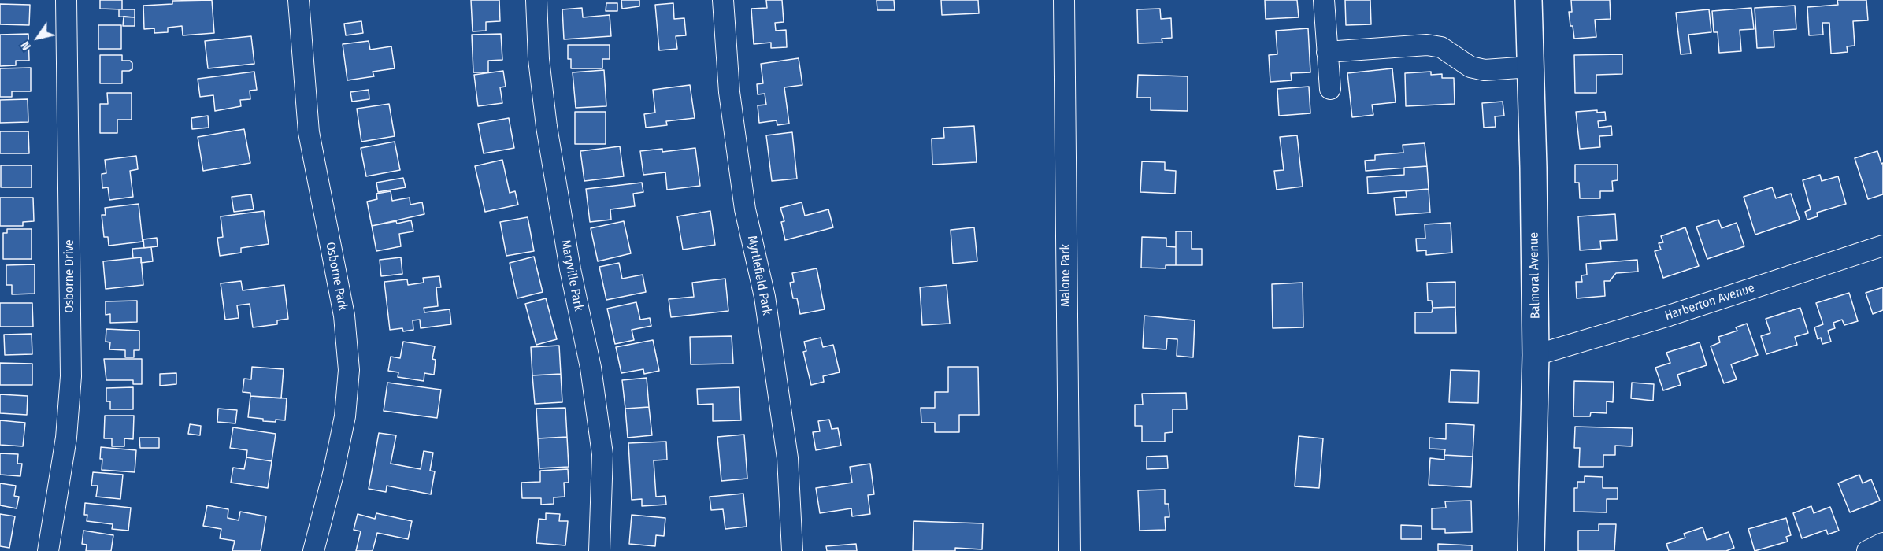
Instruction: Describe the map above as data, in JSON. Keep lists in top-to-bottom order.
{
  "streets": {
    "highway": ["Balmoral Avenue"],
    "street": [
      "Maryville Park",
      "Myrtlefield Park",
      "Malone Park",
      "Osborne Drive",
      "Osborne Park",
      "Harberton Avenue"
    ]
  },
  "crossings": [
    ["Balmoral Avenue", "Harberton Avenue"]
  ],
  "north": "bottom left"
}
